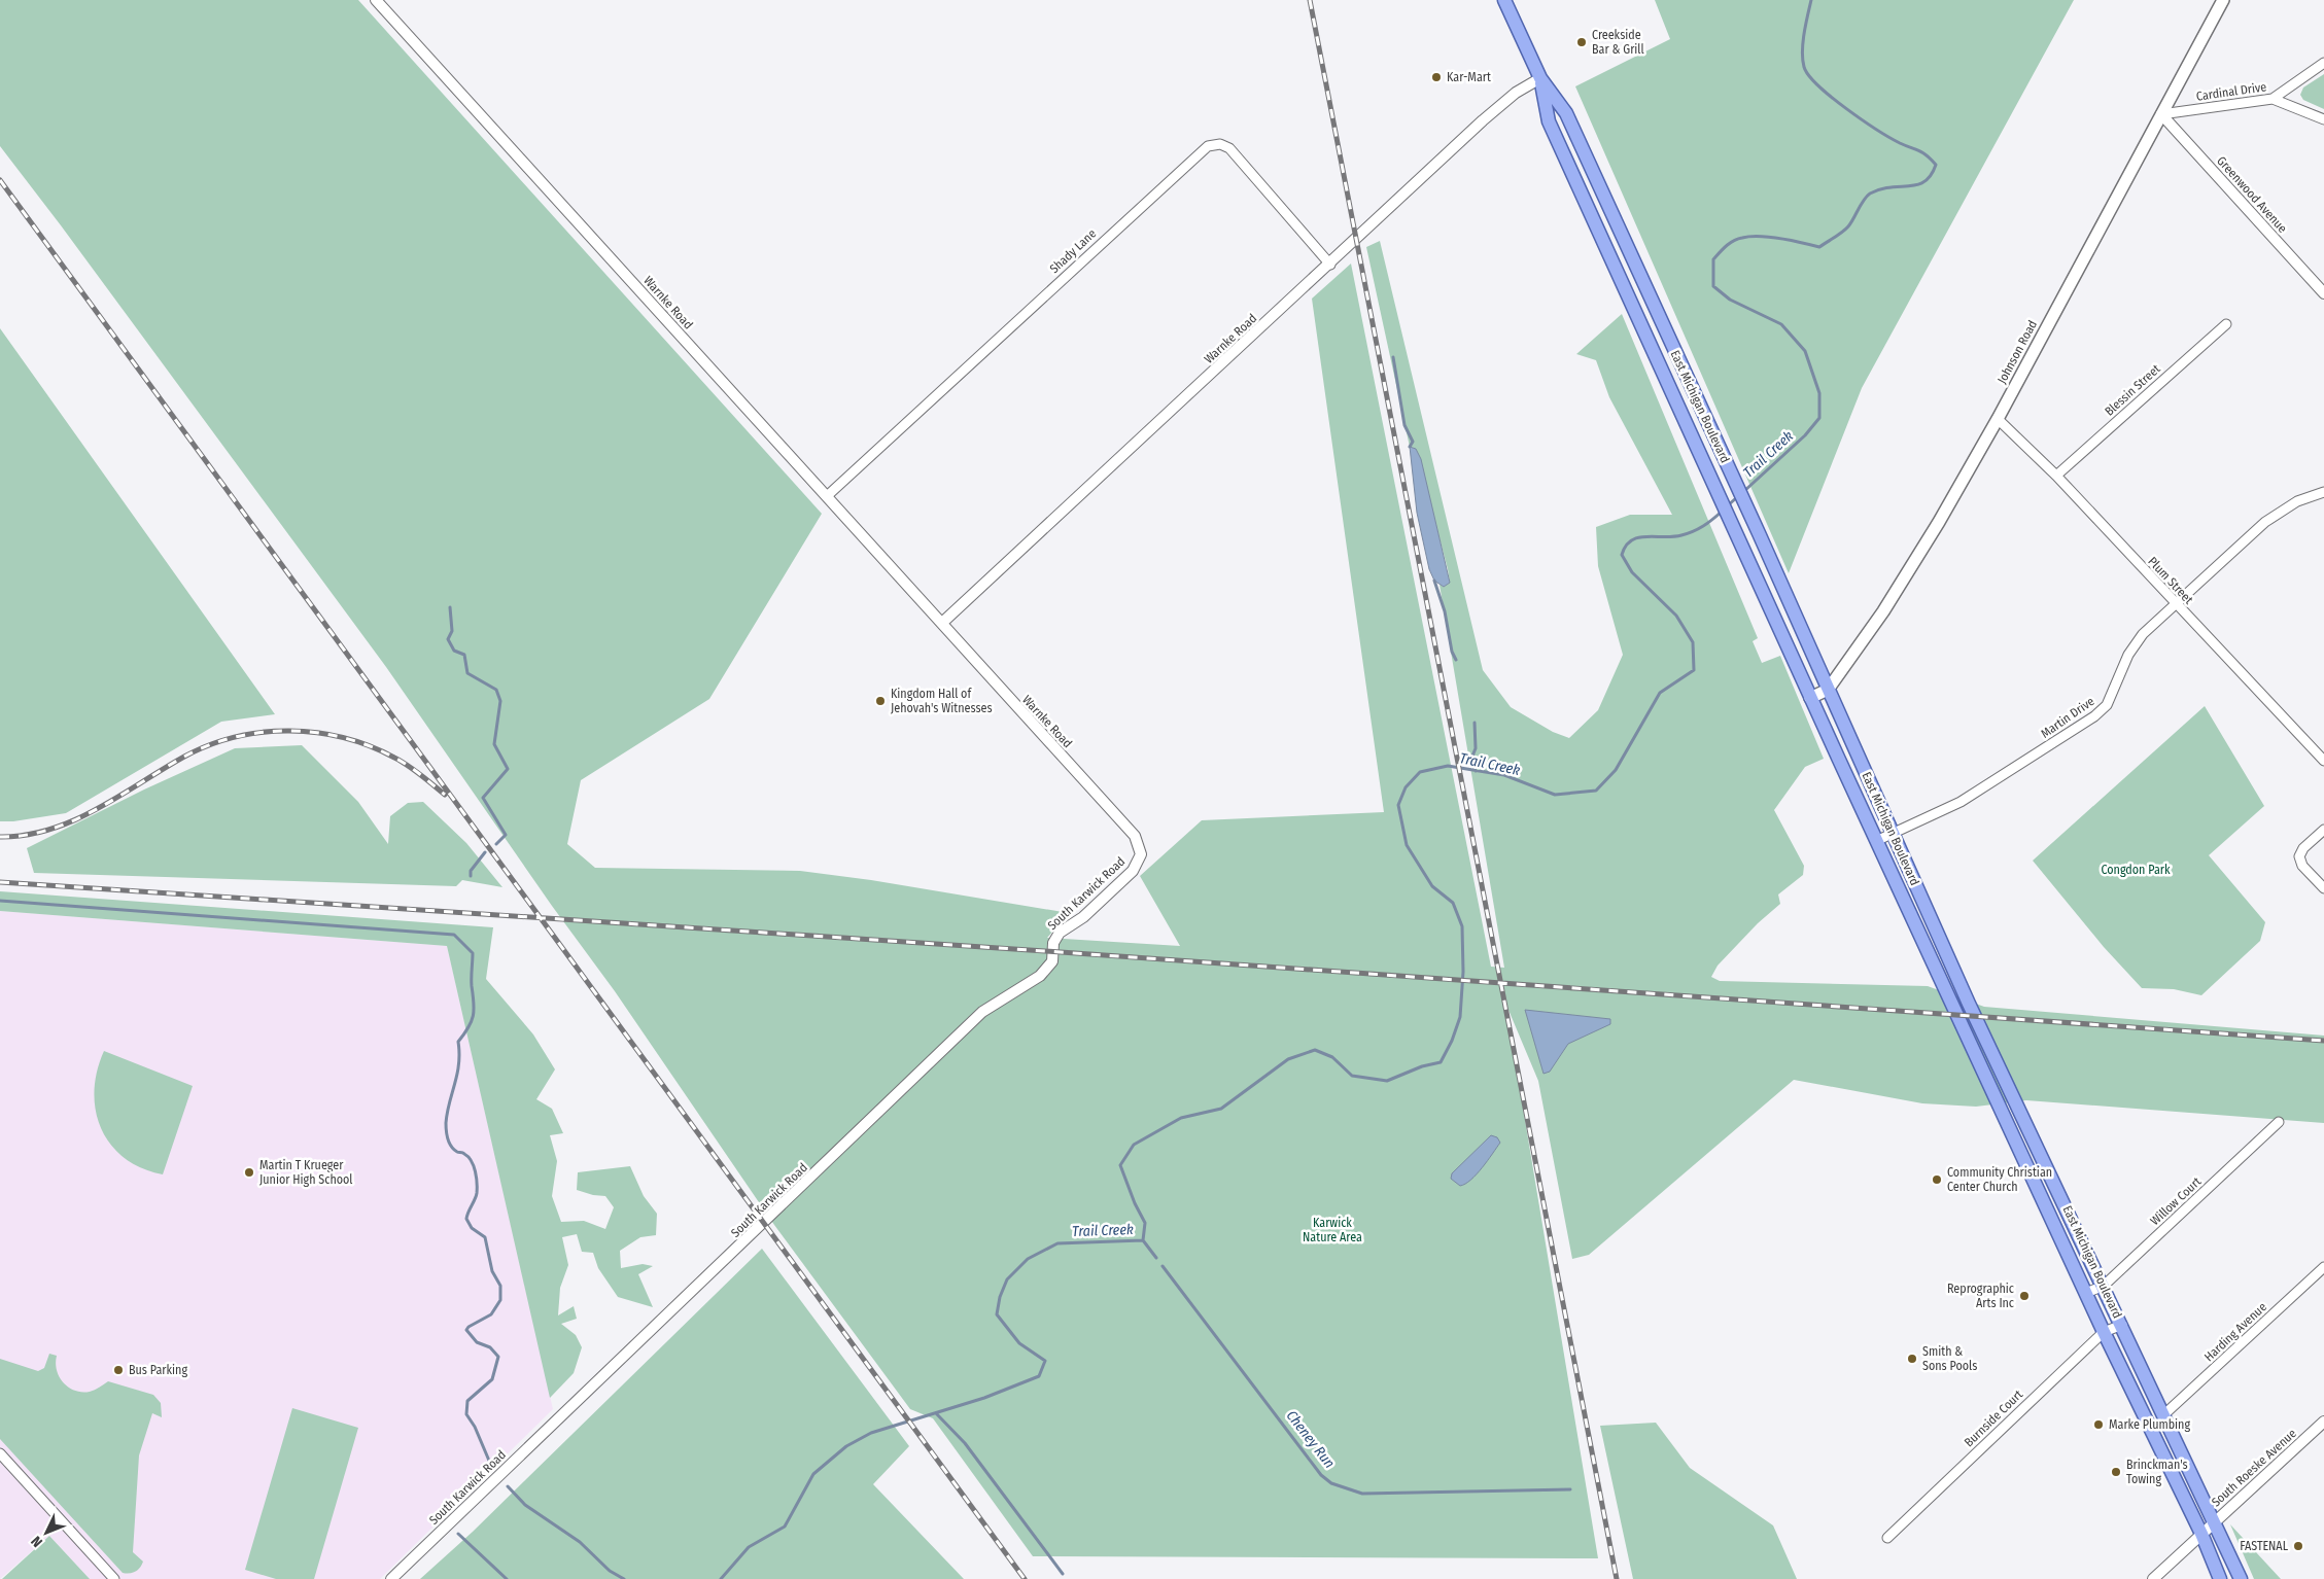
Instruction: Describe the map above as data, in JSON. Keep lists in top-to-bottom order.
{
  "streets": {
    "main road": ["Johnson Road", "East Michigan Boulevard"],
    "street": [
      "Cardinal Drive",
      "Greenwood Avenue",
      "Shady Lane",
      "Warnke Road",
      "Blessin Street",
      "Plum Street",
      "Martin Drive",
      "South Karwick Road",
      "Willow Court",
      "Harding Avenue",
      "Burnside Court",
      "South Roeske Avenue"
    ]
  },
  "crossings": [
    ["Cardinal Drive", "Greenwood Avenue"],
    ["Cardinal Drive", "Johnson Road"],
    ["Greenwood Avenue", "Johnson Road"],
    ["Shady Lane", "Warnke Road"],
    ["Warnke Road", "East Michigan Boulevard"],
    ["Warnke Road", "South Karwick Road"],
    ["Johnson Road", "East Michigan Boulevard"],
    ["Johnson Road", "Plum Street"],
    ["Blessin Street", "Plum Street"],
    ["East Michigan Boulevard", "Martin Drive"],
    ["East Michigan Boulevard", "Willow Court"],
    ["East Michigan Boulevard", "Harding Avenue"],
    ["East Michigan Boulevard", "Burnside Court"],
    ["East Michigan Boulevard", "South Roeske Avenue"],
    ["Plum Street", "Martin Drive"]
  ],
  "water": ["Trail Creek", "Cheney Run"],
  "parks": ["Congdon Park", "Karwick Nature Area"],
  "places": [
    "Creekside Bar & Grill",
    "Kar-Mart",
    "Kingdom Hall of Jehovah's Witnesses",
    "Martin T Krueger Junior High School",
    "Community Christian Center Church",
    "Reprographic Arts Inc",
    "Smith & Sons Pools",
    "Bus Parking",
    "Marke Plumbing",
    "Brinckman's Towing",
    "FASTENAL"
  ],
  "north": "bottom left"
}
